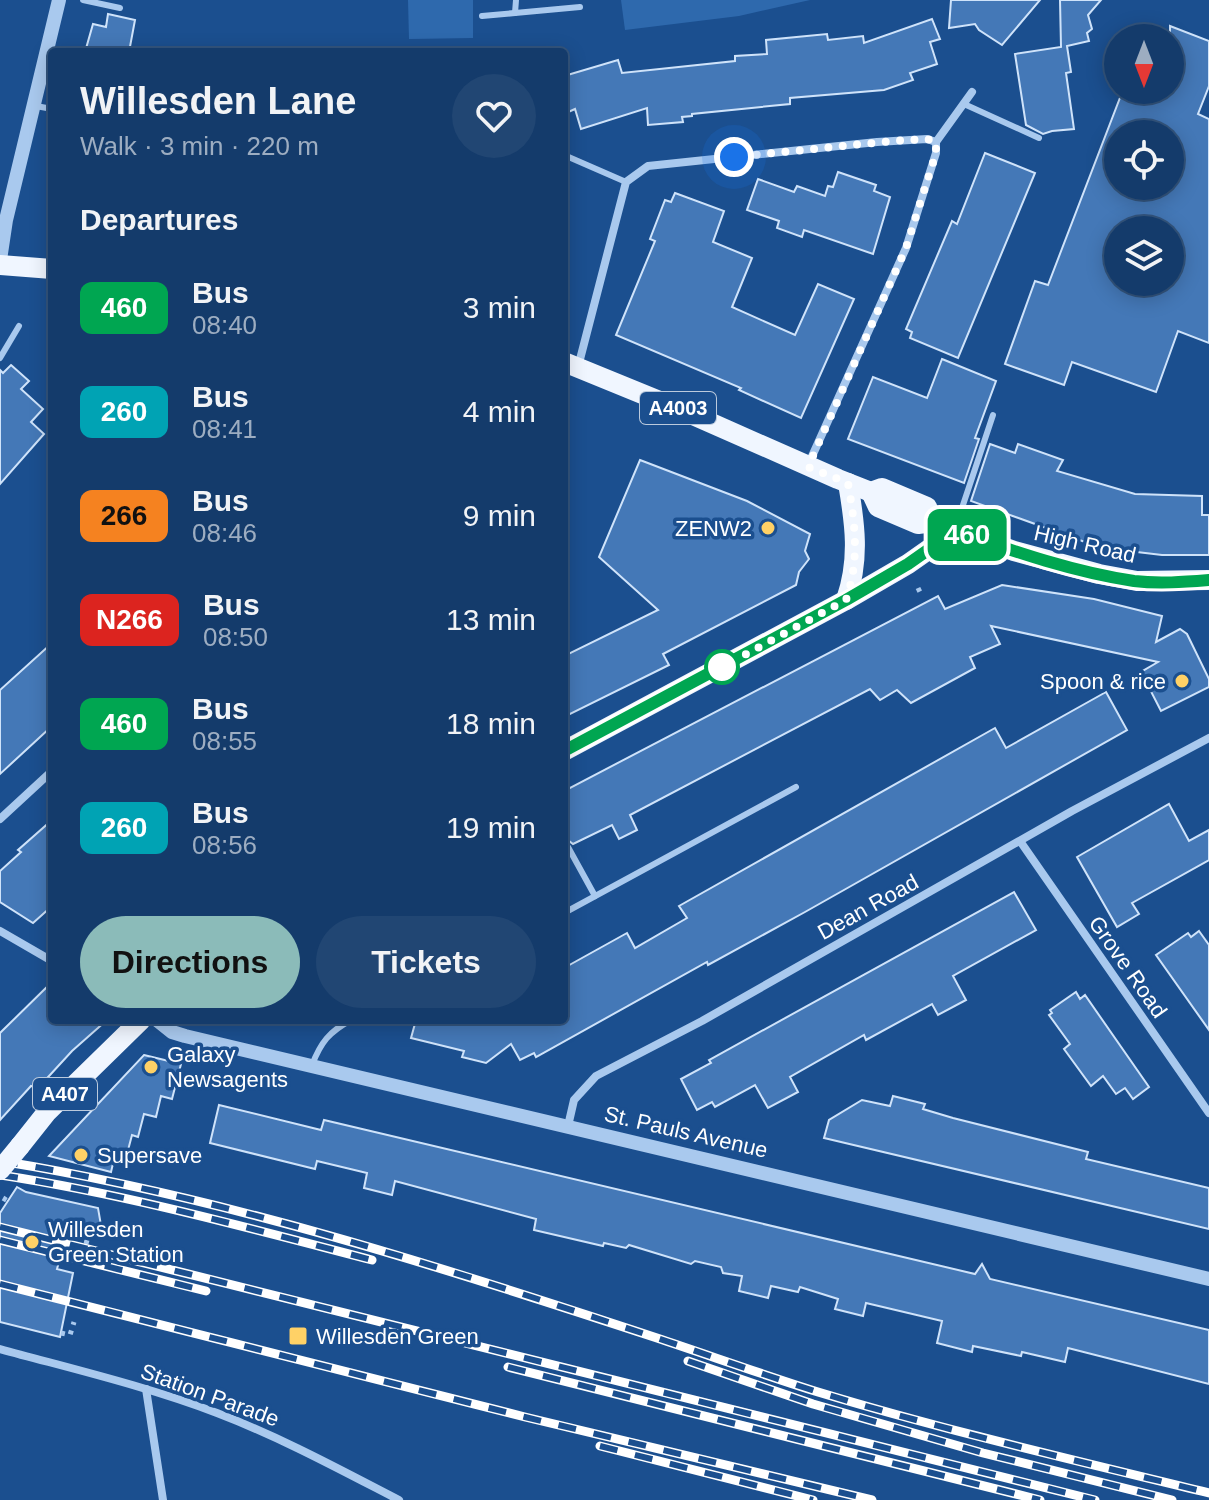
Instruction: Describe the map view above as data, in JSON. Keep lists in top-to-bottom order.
{
  "streets": {
    "main road": ["A4003", "High Road", "A407"],
    "street": [
      "Dean Road",
      "Grove Road",
      "St. Pauls Avenue",
      "Station Parade"
    ]
  },
  "crossings": [
    ["A4003", "High Road"],
    ["Dean Road", "Grove Road"],
    ["Dean Road", "St. Pauls Avenue"]
  ],
  "places": {
    "other": [
      "ZENW2",
      "Spoon & rice",
      "Galaxy Newsagents",
      "Supersave",
      "Willesden Green Station"
    ],
    "transit": ["Willesden Green"]
  },
  "lines": ["bus line 460"],
  "north": "bottom",
  "page": {
    "on_map": "460",
    "heading": [
      ["Willesden Lane", "Walk · 3 min · 220 m"],
      "Departures"
    ],
    "list": [
      {
        "mark": "460",
        "name": "Bus",
        "note": "08:40",
        "value": "3 min"
      },
      {
        "mark": "260",
        "name": "Bus",
        "note": "08:41",
        "value": "4 min"
      },
      {
        "mark": "266",
        "name": "Bus",
        "note": "08:46",
        "value": "9 min"
      },
      {
        "mark": "N266",
        "name": "Bus",
        "note": "08:50",
        "value": "13 min"
      },
      {
        "mark": "460",
        "name": "Bus",
        "note": "08:55",
        "value": "18 min"
      },
      {
        "mark": "260",
        "name": "Bus",
        "note": "08:56",
        "value": "19 min"
      }
    ],
    "buttons": ["Directions", "Tickets"]
  }
}
